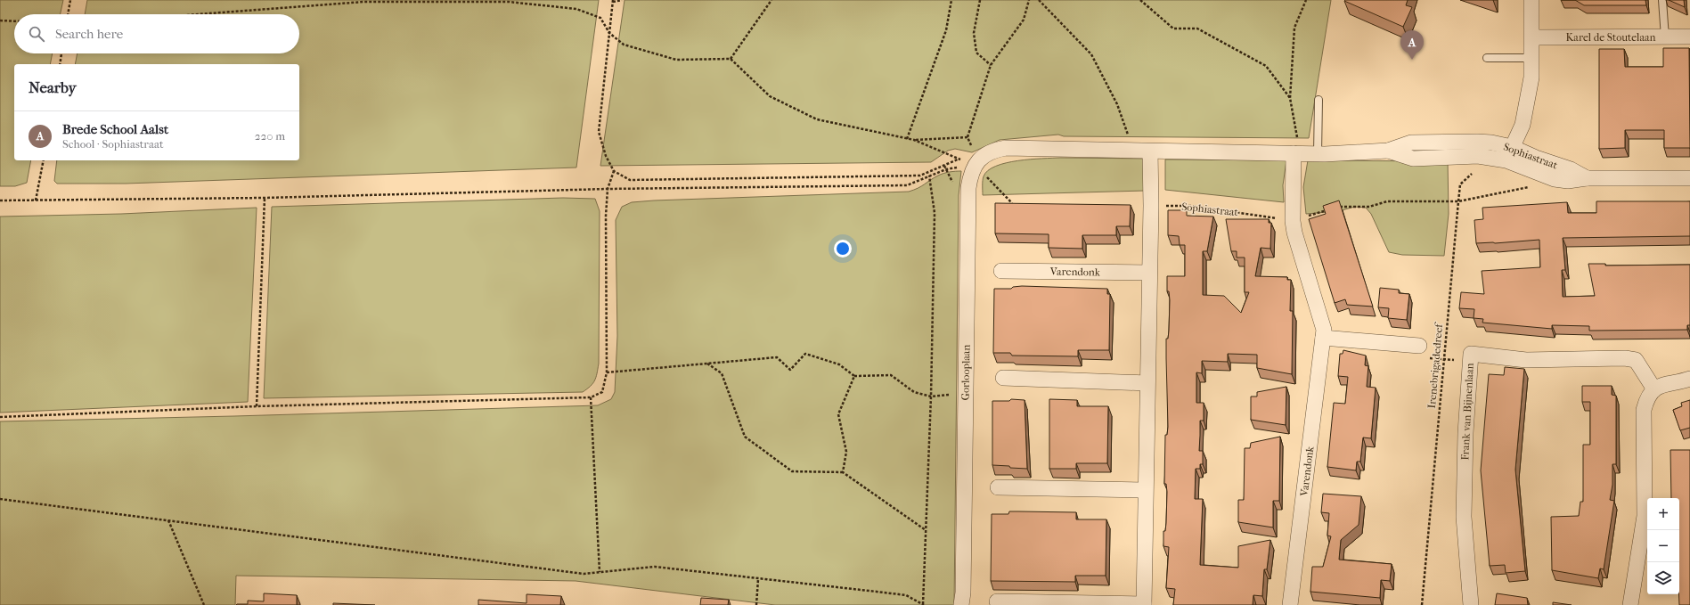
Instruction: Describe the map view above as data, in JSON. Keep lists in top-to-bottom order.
{
  "streets": {
    "street": [
      "Karel de Stoutelaan",
      "Sophiastraat",
      "Varendonk",
      "Gorlooplaan",
      "Frank van Bijnenlaan"
    ],
    "path": ["Irenebrigadedreef"]
  },
  "crossings": [
    ["Sophiastraat", "Varendonk"],
    ["Sophiastraat", "Gorlooplaan"]
  ],
  "page": {
    "search": "Search here",
    "pins": "A",
    "heading": "Nearby",
    "list": [
      {
        "mark": "A",
        "name": "Brede School Aalst",
        "note": "School · Sophiastraat",
        "value": "220 m"
      }
    ],
    "map_buttons": ["+", "−"]
  }
}
